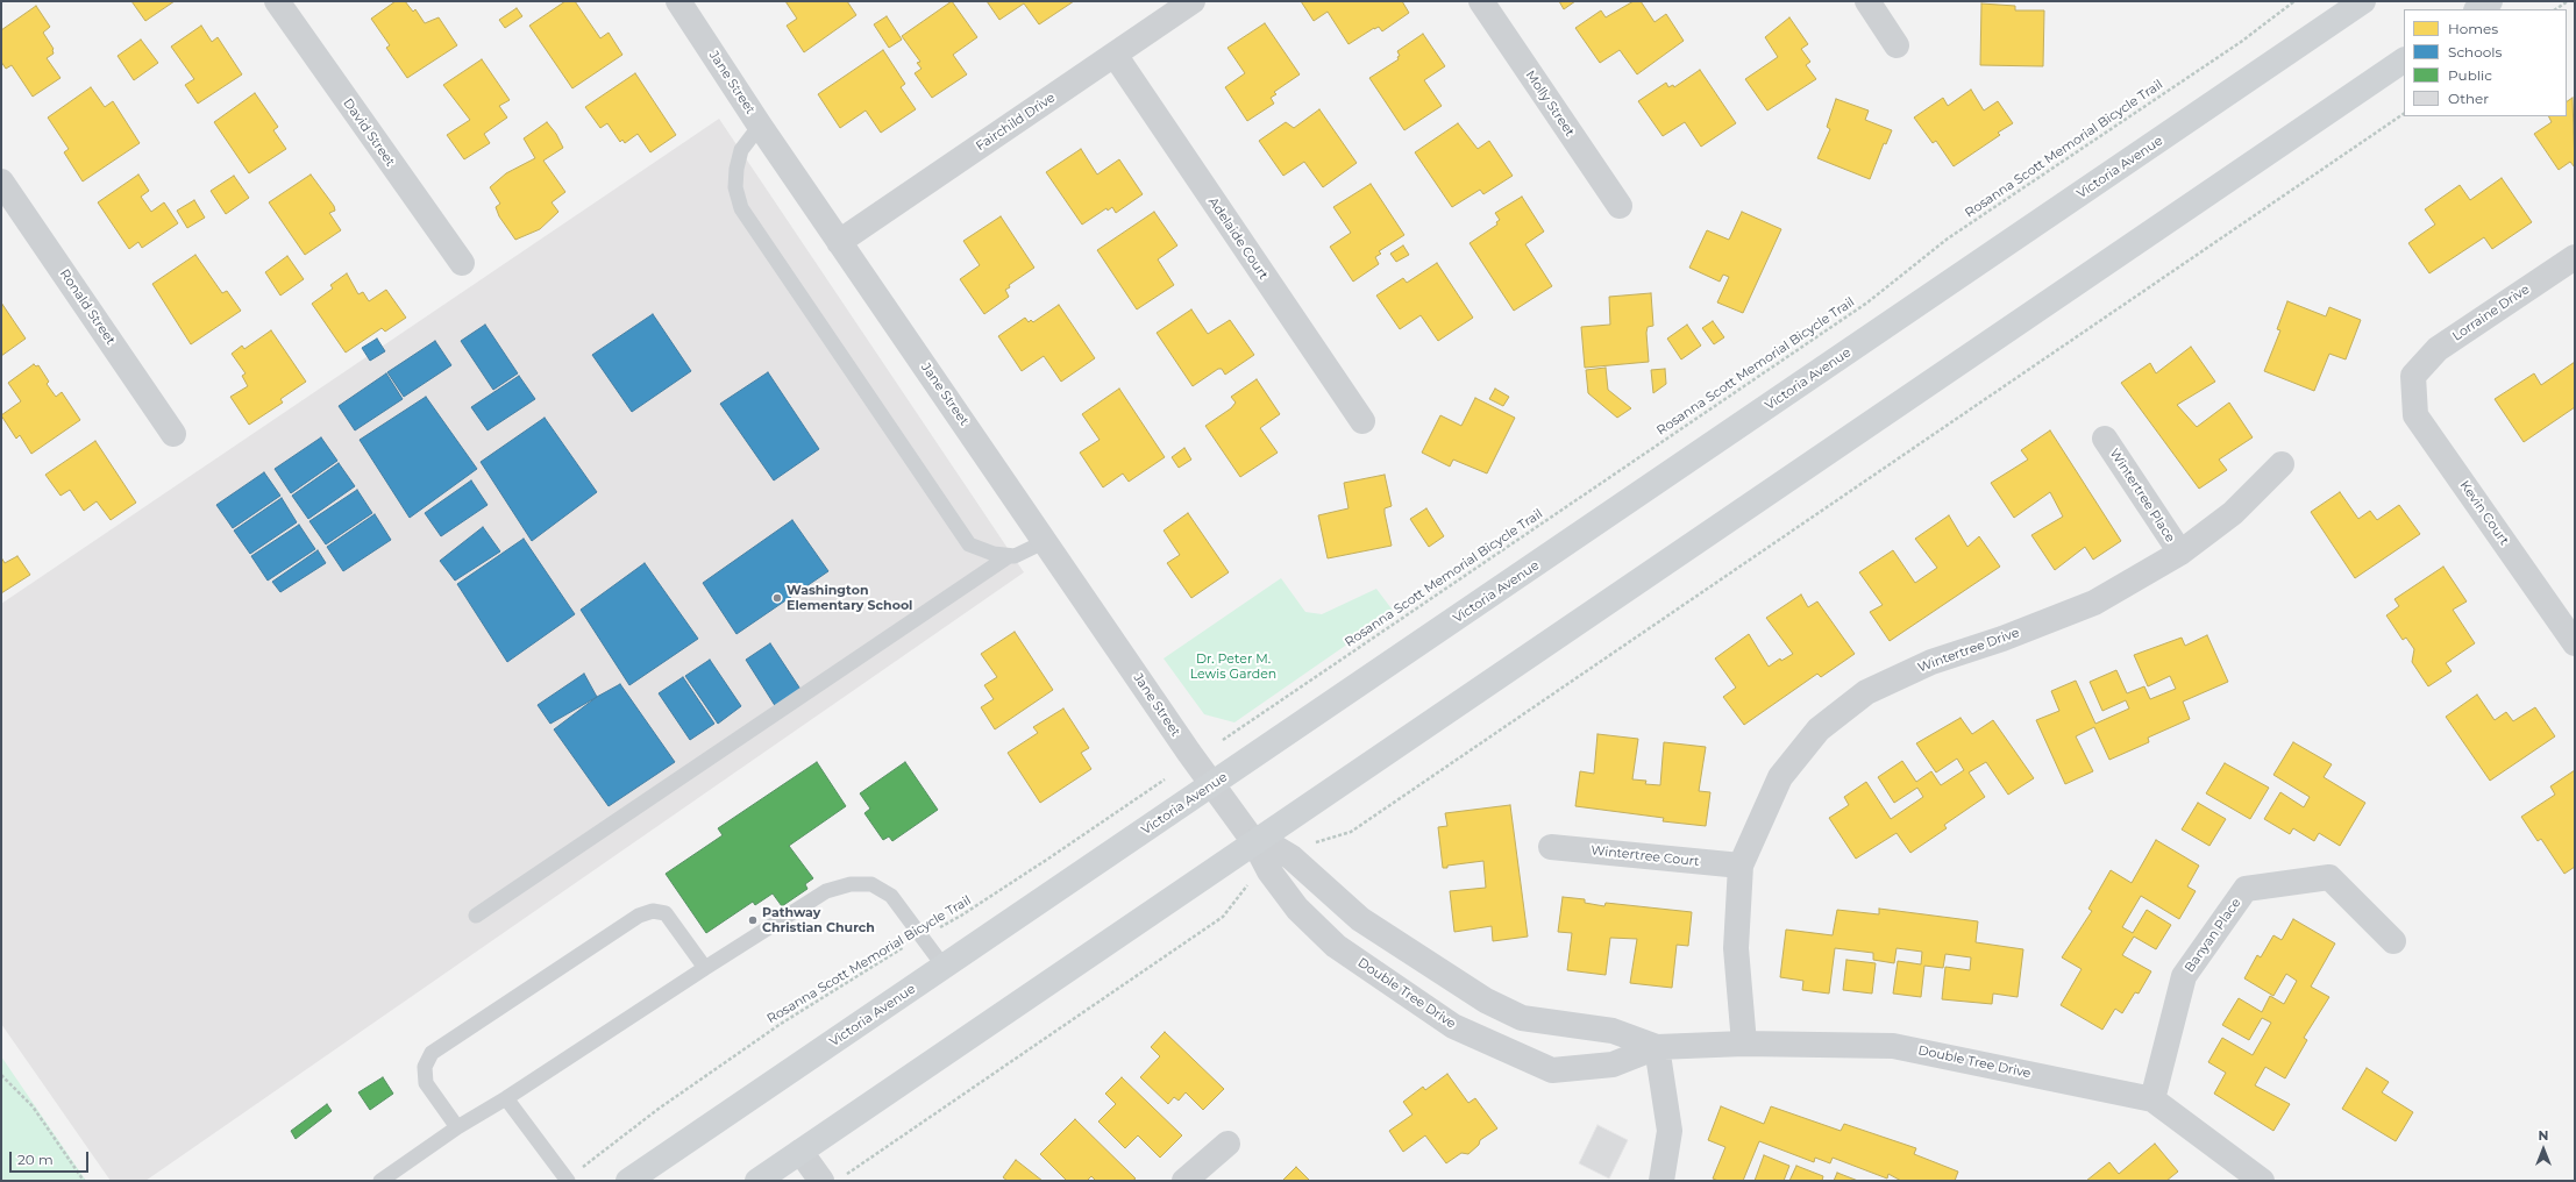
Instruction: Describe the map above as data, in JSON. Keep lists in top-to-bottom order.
{
  "streets": {
    "main road": ["Victoria Avenue"],
    "street": [
      "Jane Street",
      "Molly Street",
      "Fairchild Drive",
      "David Street",
      "Adelaide Court",
      "Ronald Street",
      "Lorraine Drive",
      "Wintertree Place",
      "Kevin Court",
      "Wintertree Drive",
      "Wintertree Court",
      "Banyan Place",
      "Double Tree Drive"
    ],
    "path": ["Rosanna Scott Memorial Bicycle Trail"]
  },
  "crossings": [
    ["Jane Street", "Fairchild Drive"],
    ["Jane Street", "Victoria Avenue"],
    ["Jane Street", "Double Tree Drive"],
    ["Fairchild Drive", "Adelaide Court"],
    ["Victoria Avenue", "Double Tree Drive"],
    ["Lorraine Drive", "Kevin Court"],
    ["Wintertree Place", "Wintertree Drive"],
    ["Wintertree Drive", "Wintertree Court"],
    ["Wintertree Drive", "Double Tree Drive"],
    ["Banyan Place", "Double Tree Drive"]
  ],
  "parks": ["Dr. Peter M. Lewis Garden"],
  "places": ["Washington Elementary School", "Pathway Christian Church"],
  "legend": [
    "Homes",
    "Schools",
    "Public",
    "Other"
  ],
  "scale_bar": "20 m",
  "north": "top"
}
